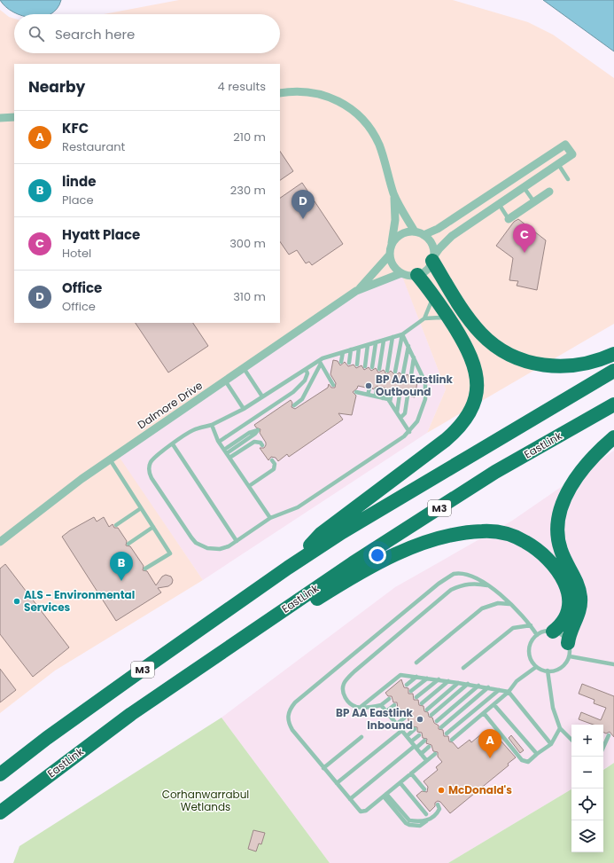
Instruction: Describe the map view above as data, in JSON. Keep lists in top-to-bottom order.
{
  "streets": {
    "highway": ["EastLink", "M3"],
    "street": ["Dalmore Drive"]
  },
  "parks": ["Corhanwarrabul Wetlands"],
  "places": [
    "BP AA Eastlink Outbound",
    "ALS - Environmental Services",
    "BP AA Eastlink Inbound",
    "McDonald's"
  ],
  "page": {
    "search": "Search here",
    "heading": ["Nearby", "4 results"],
    "list": [
      {
        "mark": "A",
        "name": "KFC",
        "note": "Restaurant",
        "value": "210 m"
      },
      {
        "mark": "B",
        "name": "linde",
        "note": "Place",
        "value": "230 m"
      },
      {
        "mark": "C",
        "name": "Hyatt Place",
        "note": "Hotel",
        "value": "300 m"
      },
      {
        "mark": "D",
        "name": "Office",
        "note": "Office",
        "value": "310 m"
      }
    ],
    "pins": [
      "D",
      "C",
      "B",
      "A"
    ],
    "map_buttons": ["+", "−"]
  }
}
